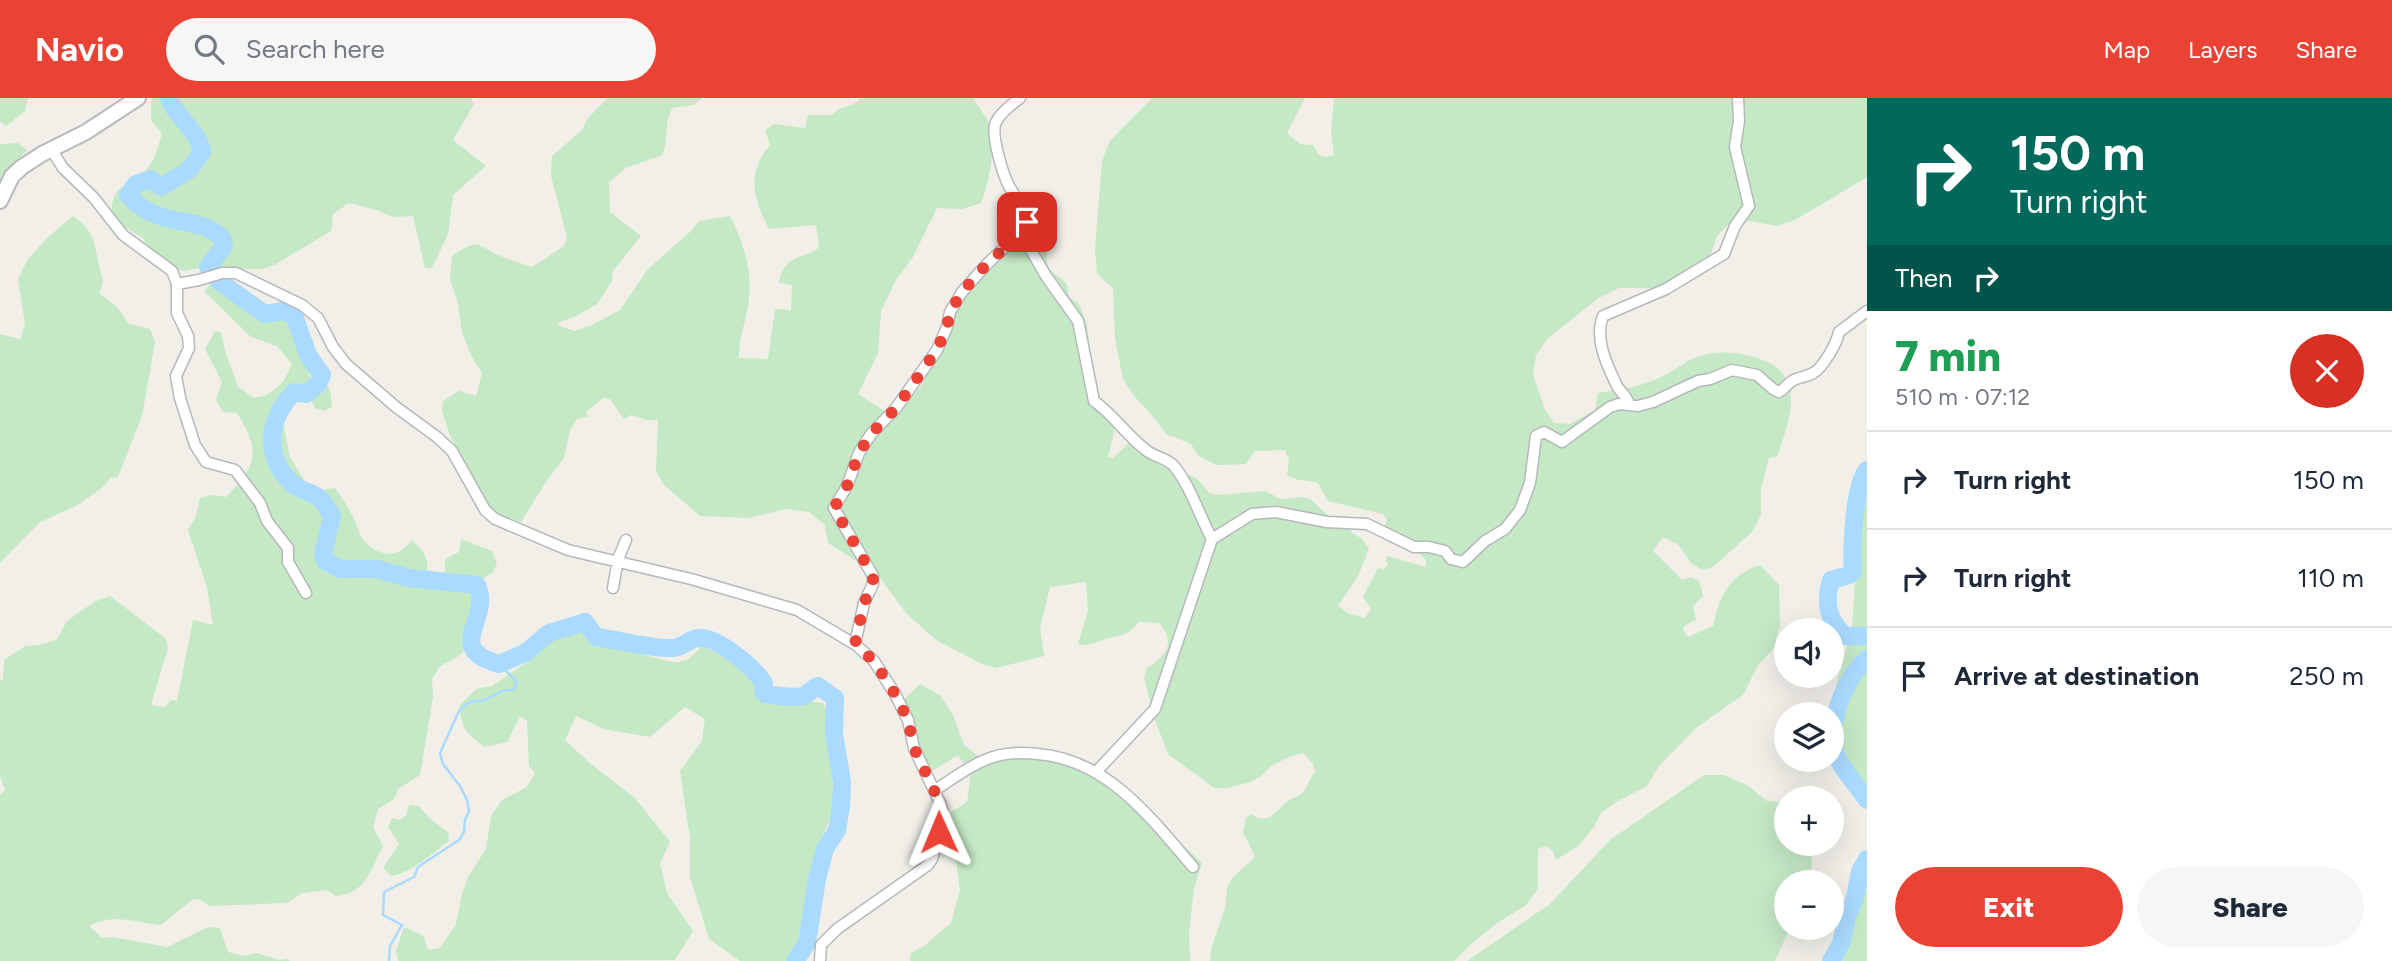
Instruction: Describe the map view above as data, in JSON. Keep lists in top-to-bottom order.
{
  "page": {
    "header": "Navio",
    "search": "Search here",
    "nav": ["Map", "Layers", "Share"],
    "turn": ["150 m", "Turn right"],
    "then": "Then",
    "heading": ["7 min", "510 m · 07:12"],
    "list": [
      {
        "name": "Turn right",
        "value": "150 m"
      },
      {
        "name": "Turn right",
        "value": "110 m"
      },
      {
        "name": "Arrive at destination",
        "value": "250 m"
      }
    ],
    "map_buttons": ["+", "−"],
    "buttons": ["Exit", "Share"]
  }
}
